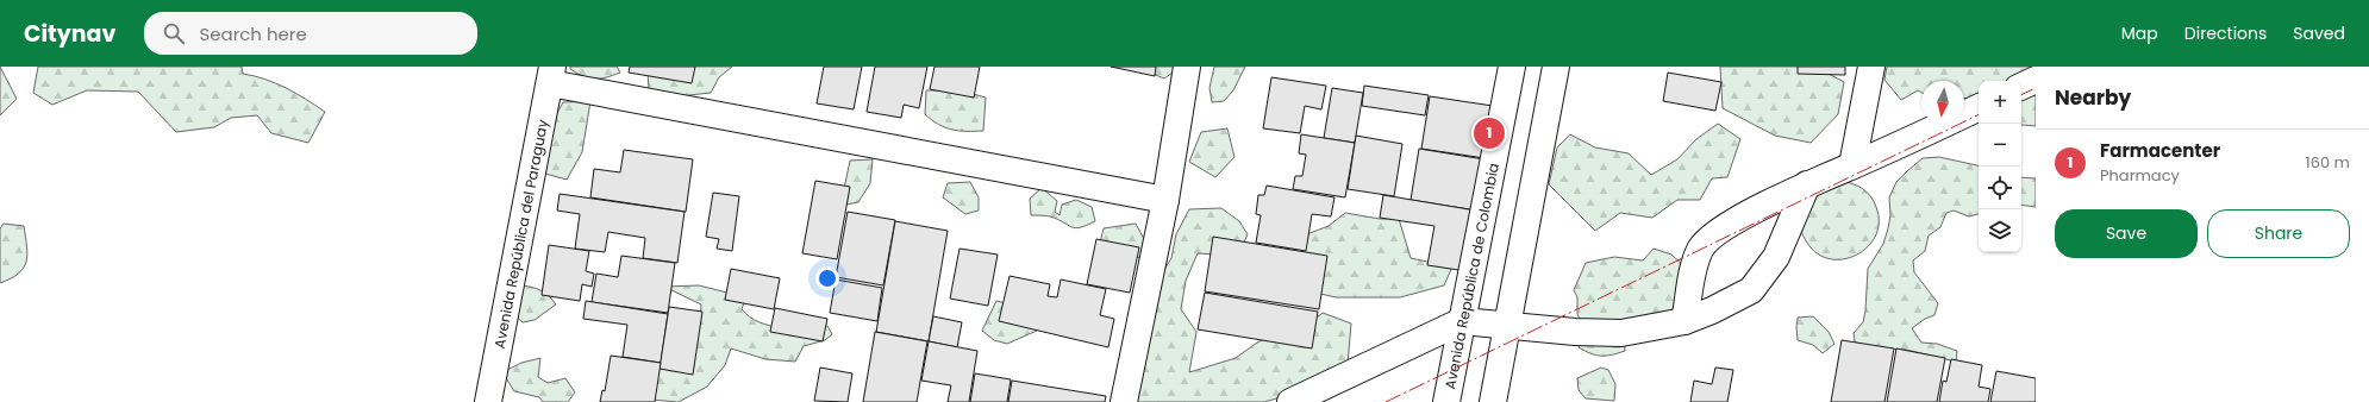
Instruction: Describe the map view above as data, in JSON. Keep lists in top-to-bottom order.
{
  "streets": {
    "street": ["Avenida República del Paraguay", "Avenida República de Colombia"]
  },
  "north": "bottom",
  "page": {
    "header": "Citynav",
    "search": "Search here",
    "nav": ["Map", "Directions", "Saved"],
    "heading": "Nearby",
    "map_buttons": ["+", "−"],
    "pins": "1",
    "list": [
      {
        "mark": "1",
        "name": "Farmacenter",
        "note": "Pharmacy",
        "value": "160 m"
      }
    ],
    "buttons": ["Save", "Share"]
  }
}
